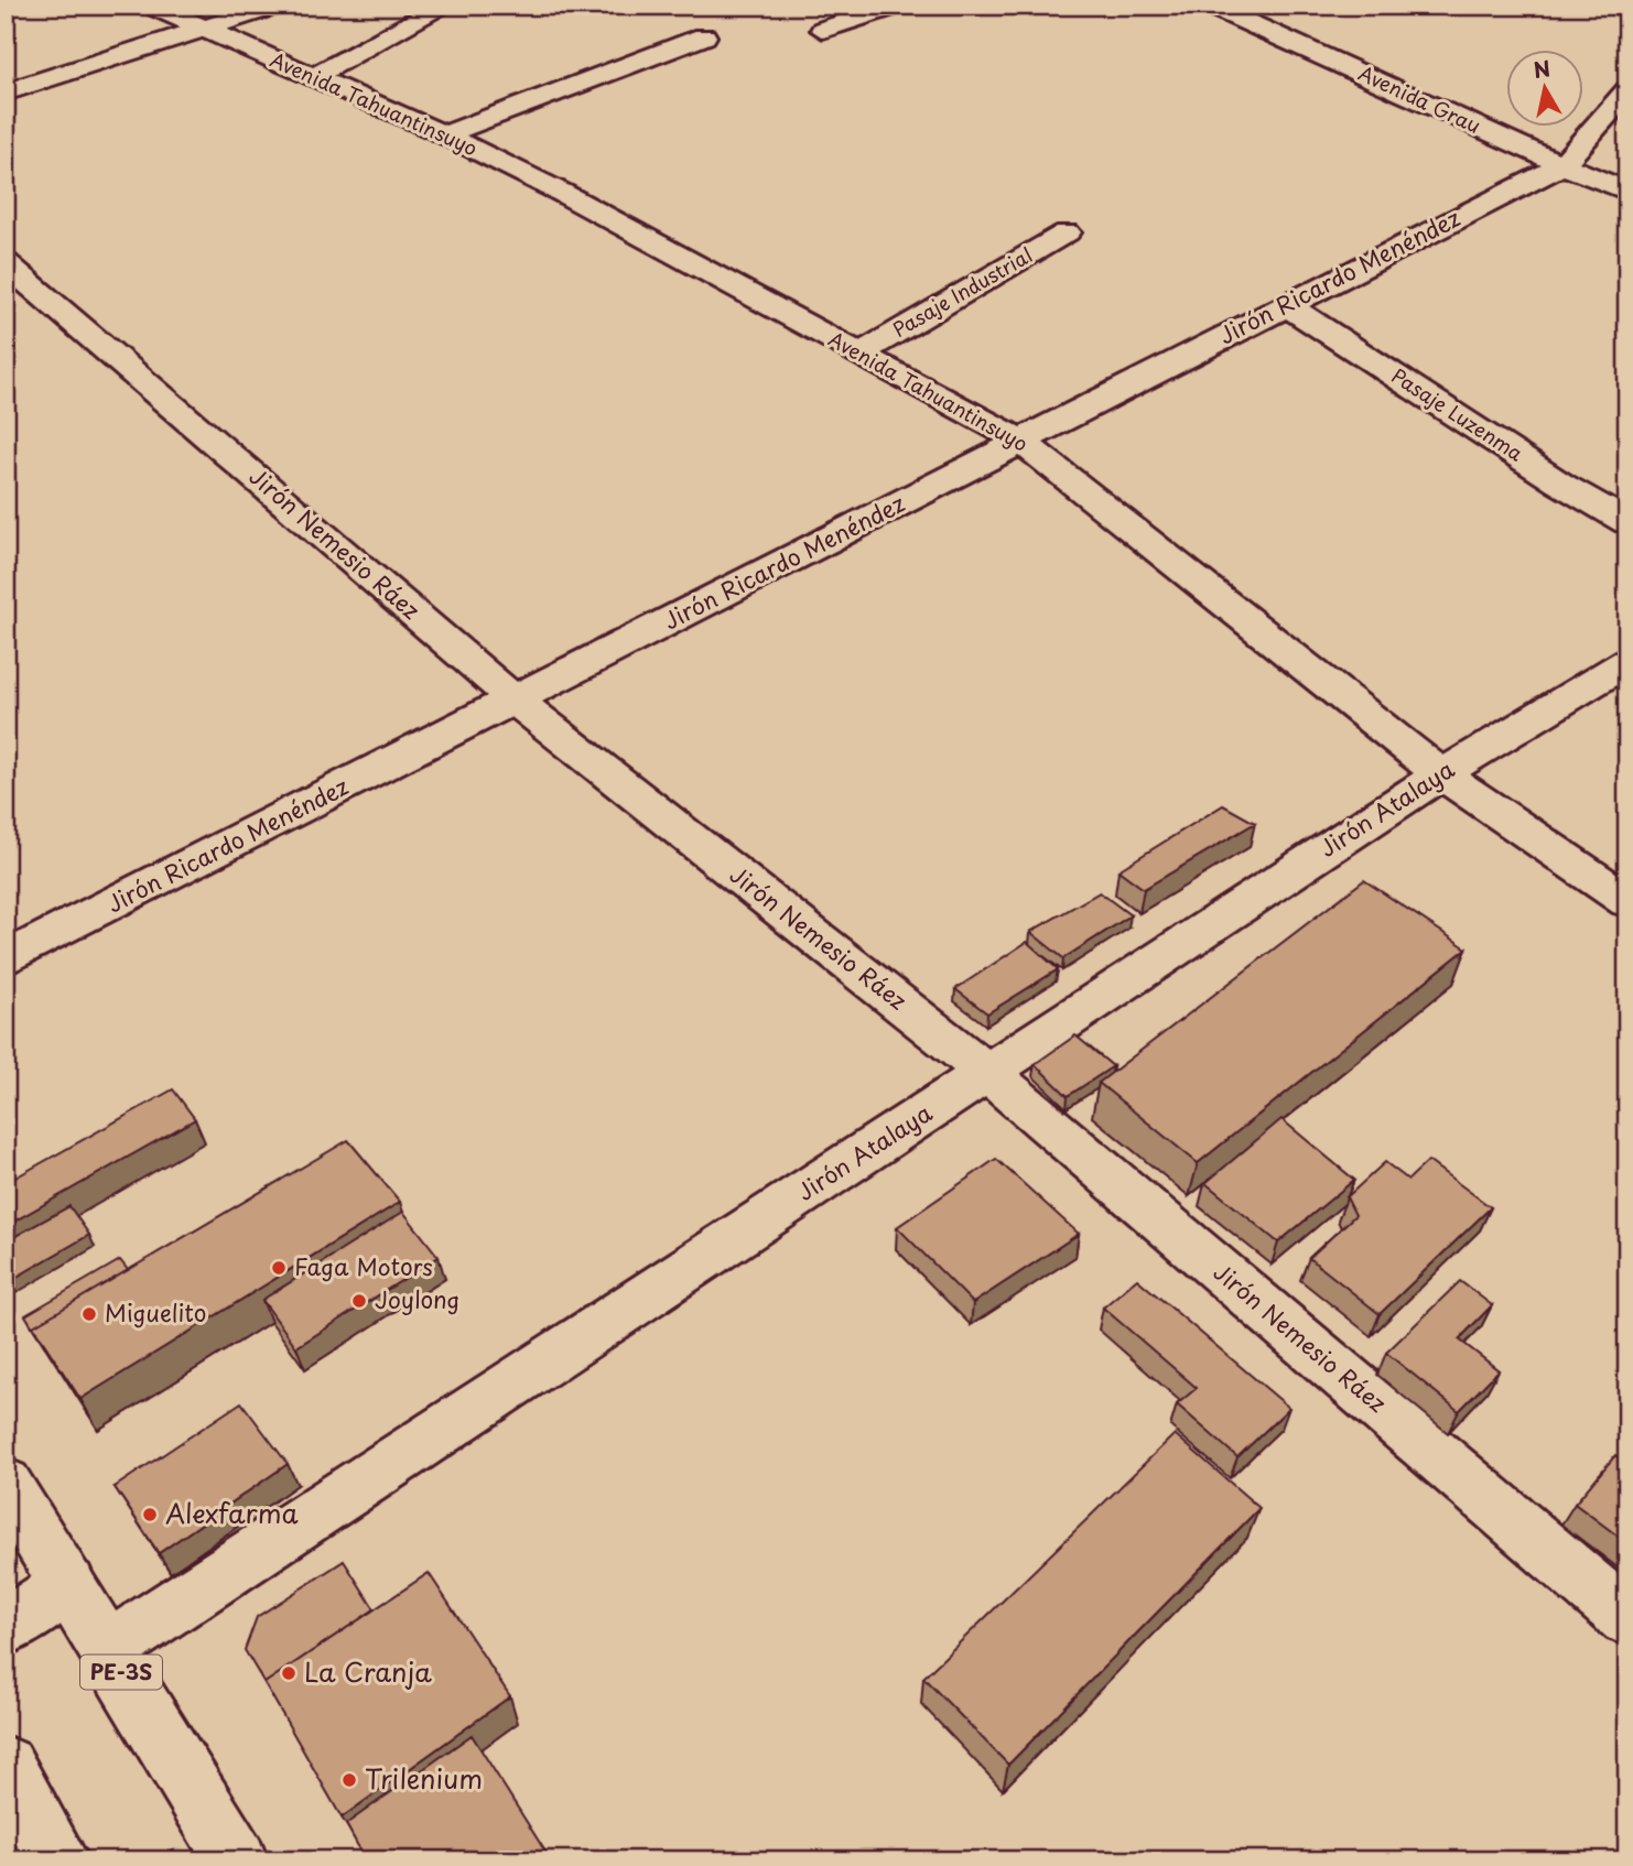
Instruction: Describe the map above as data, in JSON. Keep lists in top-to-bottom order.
{
  "streets": {
    "main road": [
      "Avenida Grau",
      "Avenida Tahuantinsuyo",
      "Jirón Ricardo Menéndez",
      "Pasaje Industrial",
      "Pasaje Luzenma",
      "Jirón Nemesio Ráez",
      "Jirón Atalaya",
      "PE-3S"
    ]
  },
  "crossings": [
    ["Avenida Grau", "Jirón Ricardo Menéndez"],
    ["Avenida Tahuantinsuyo", "Jirón Ricardo Menéndez"],
    ["Avenida Tahuantinsuyo", "Pasaje Industrial"],
    ["Avenida Tahuantinsuyo", "Jirón Atalaya"],
    ["Jirón Ricardo Menéndez", "Pasaje Luzenma"],
    ["Jirón Ricardo Menéndez", "Jirón Nemesio Ráez"],
    ["Jirón Nemesio Ráez", "Jirón Atalaya"],
    ["Jirón Atalaya", "PE-3S"]
  ],
  "places": [
    "Faga Motors",
    "Joylong",
    "Miguelito",
    "Alexfarma",
    "La Cranja",
    "Trilenium"
  ],
  "north": "top"
}
